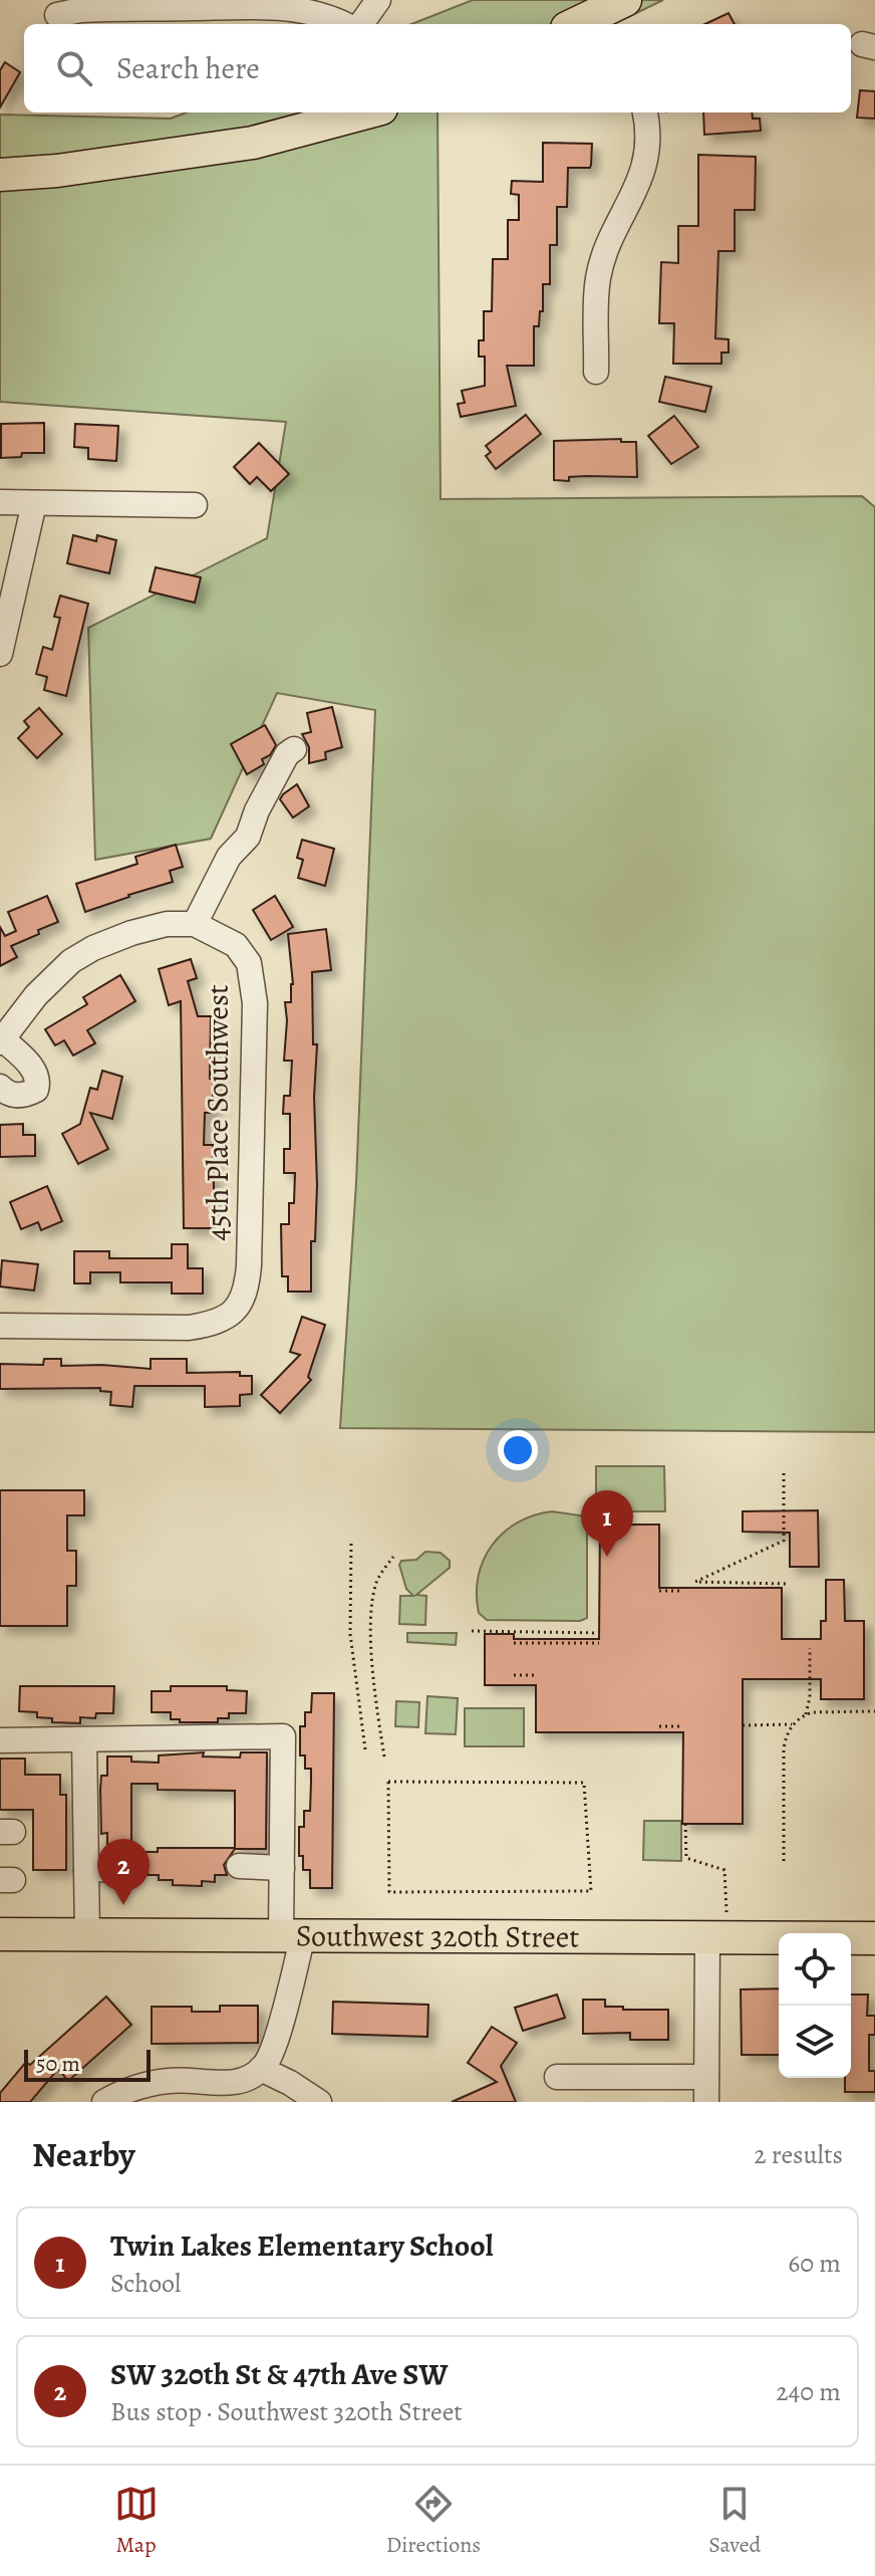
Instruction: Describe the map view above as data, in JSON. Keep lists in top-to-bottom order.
{
  "streets": {
    "main road": ["Southwest 320th Street"],
    "street": ["45th Place Southwest"]
  },
  "scale_bar": "50 m",
  "page": {
    "search": "Search here",
    "pins": ["1", "2"],
    "scale": "50 m",
    "heading": ["Nearby", "2 results"],
    "list": [
      {
        "mark": "1",
        "name": "Twin Lakes Elementary School",
        "note": "School",
        "value": "60 m"
      },
      {
        "mark": "2",
        "name": "SW 320th St & 47th Ave SW",
        "note": "Bus stop · Southwest 320th Street",
        "value": "240 m"
      }
    ],
    "nav": ["Map", "Directions", "Saved"]
  }
}
